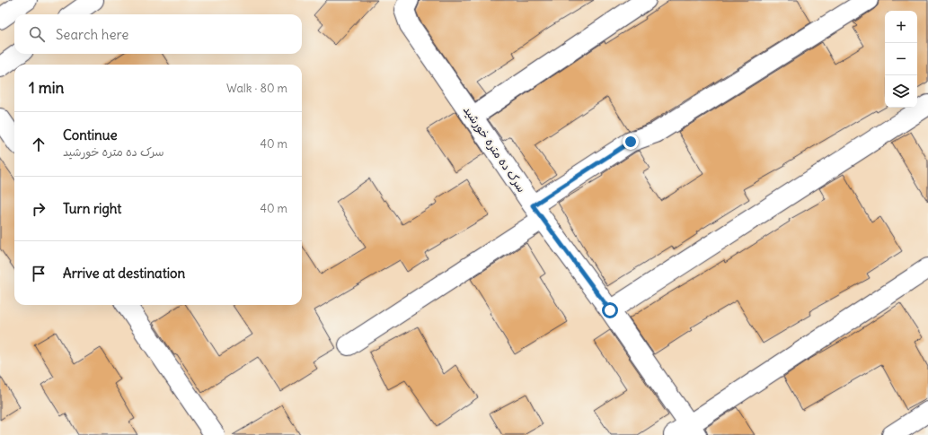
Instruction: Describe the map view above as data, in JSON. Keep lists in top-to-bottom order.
{
  "streets": {
    "main road": ["سرک ده متره خورشید"]
  },
  "page": {
    "map_buttons": ["+", "−"],
    "search": "Search here",
    "heading": ["1 min", "Walk · 80 m"],
    "list": [
      ["Continue", "سرک ده متره خورشید", "40 m"],
      ["Turn right", "40 m"],
      "Arrive at destination"
    ]
  }
}
